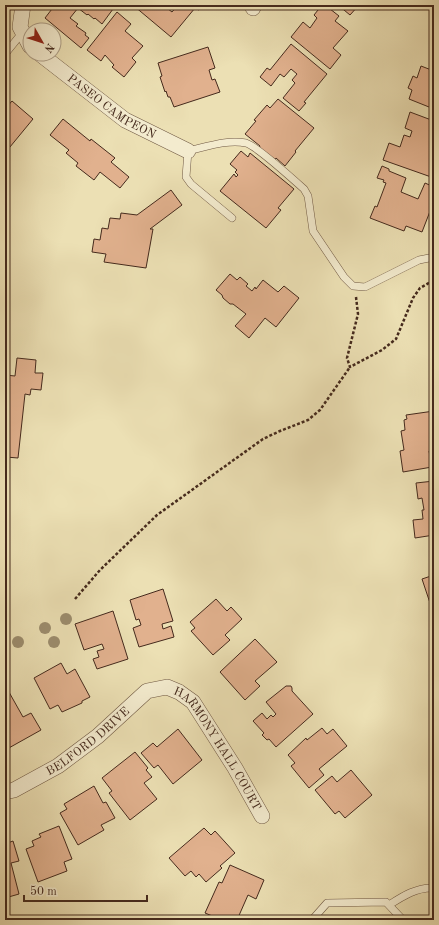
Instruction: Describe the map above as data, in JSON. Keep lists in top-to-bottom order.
{
  "streets": {
    "street": ["PASEO CAMPEON", "BELFORD DRIVE", "HARMONY HALL COURT"]
  },
  "crossings": [
    ["BELFORD DRIVE", "HARMONY HALL COURT"]
  ],
  "scale_bar": "50 m",
  "north": "bottom right"
}
